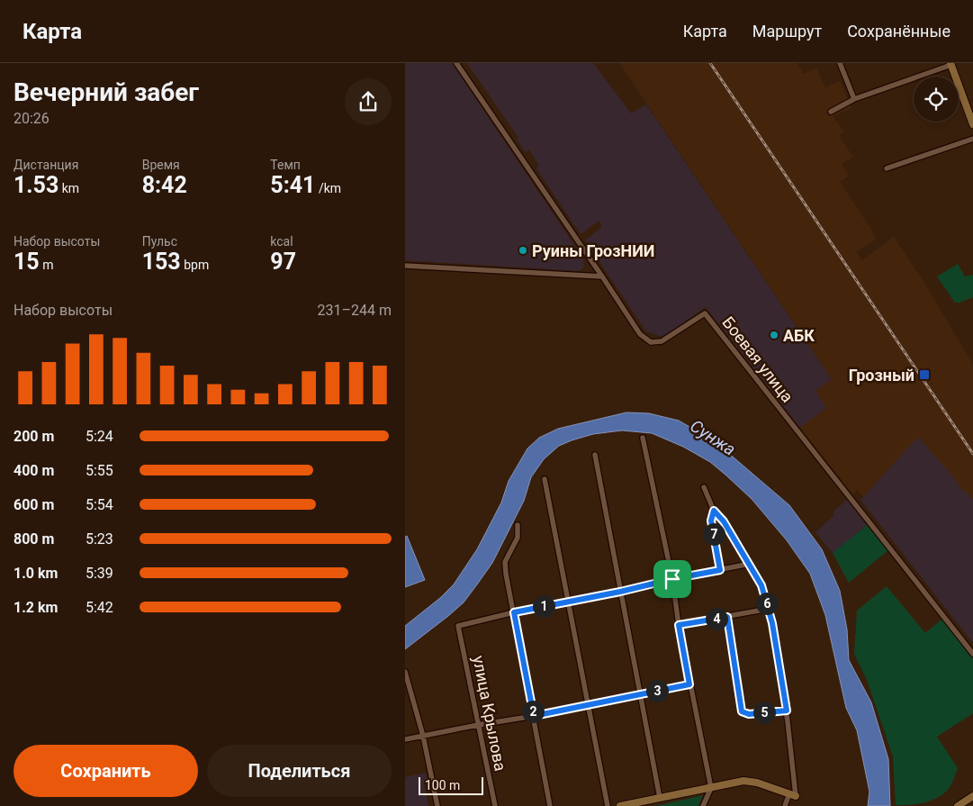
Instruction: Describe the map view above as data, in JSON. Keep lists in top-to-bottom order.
{
  "streets": {
    "street": ["Боевая улица", "улица Крылова"]
  },
  "water": ["Сунжа"],
  "places": {
    "other": ["Руины ГрозНИИ", "АБК"],
    "transit": ["Грозный"]
  },
  "scale_bar": "100 m",
  "page": {
    "header": "Карта",
    "nav": ["Карта", "Маршрут", "Сохранённые"],
    "heading": ["Вечерний забег", "20:26"],
    "stats": [
      ["Дистанция", "1.53 km"],
      ["Время", "8:42"],
      ["Темп", "5:41 /km"],
      ["Набор высоты", "15 m"],
      ["Пульс", "153 bpm"],
      ["kcal", "97"]
    ],
    "chart": ["Набор высоты", "231–244 m"],
    "list": [
      {
        "name": "200 m",
        "note": "5:24"
      },
      {
        "name": "400 m",
        "note": "5:55"
      },
      {
        "name": "600 m",
        "note": "5:54"
      },
      {
        "name": "800 m",
        "note": "5:23"
      },
      {
        "name": "1.0 km",
        "note": "5:39"
      },
      {
        "name": "1.2 km",
        "note": "5:42"
      }
    ],
    "pins": [
      "7",
      "6",
      "1",
      "4",
      "3",
      "2",
      "5"
    ],
    "buttons": ["Сохранить", "Поделиться"],
    "scale": "100 m"
  }
}
